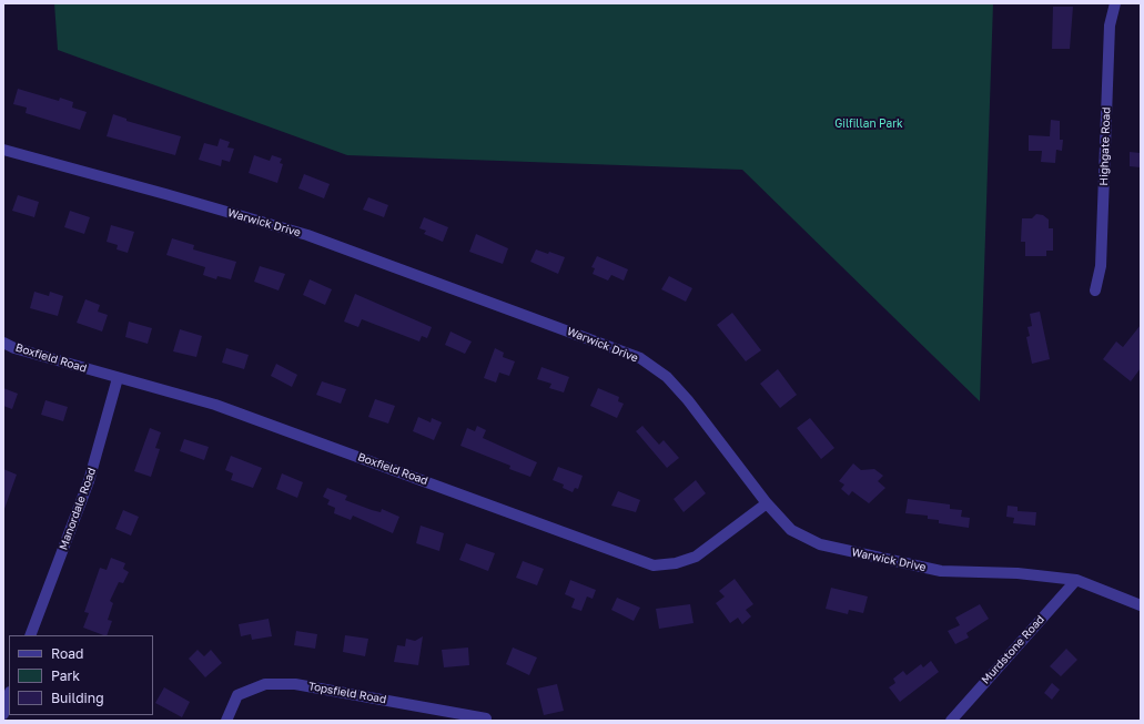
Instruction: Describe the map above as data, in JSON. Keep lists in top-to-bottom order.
{
  "streets": {
    "street": [
      "Highgate Road",
      "Warwick Drive",
      "Boxfield Road",
      "Manordale Road",
      "Murdstone Road",
      "Topsfield Road"
    ]
  },
  "crossings": [
    ["Warwick Drive", "Boxfield Road"],
    ["Warwick Drive", "Murdstone Road"],
    ["Boxfield Road", "Manordale Road"]
  ],
  "parks": ["Gilfillan Park"],
  "legend": ["Road", "Park", "Building"]
}
